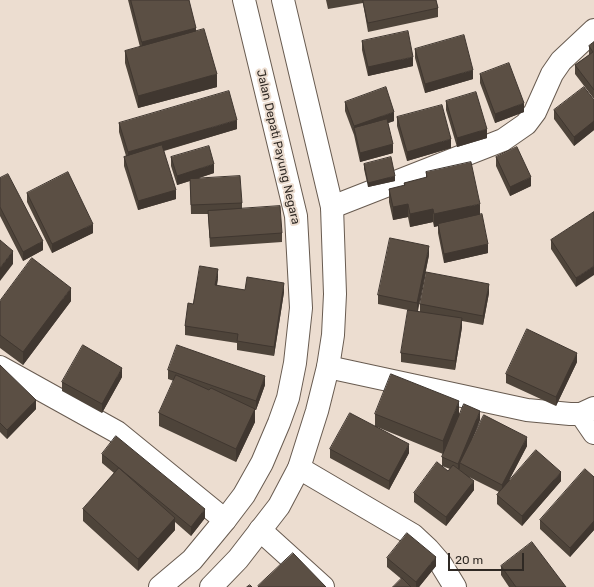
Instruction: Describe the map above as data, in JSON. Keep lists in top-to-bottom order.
{
  "streets": {
    "main road": ["Jalan Depati Payung Negara"]
  },
  "scale_bar": "20 m"
}
